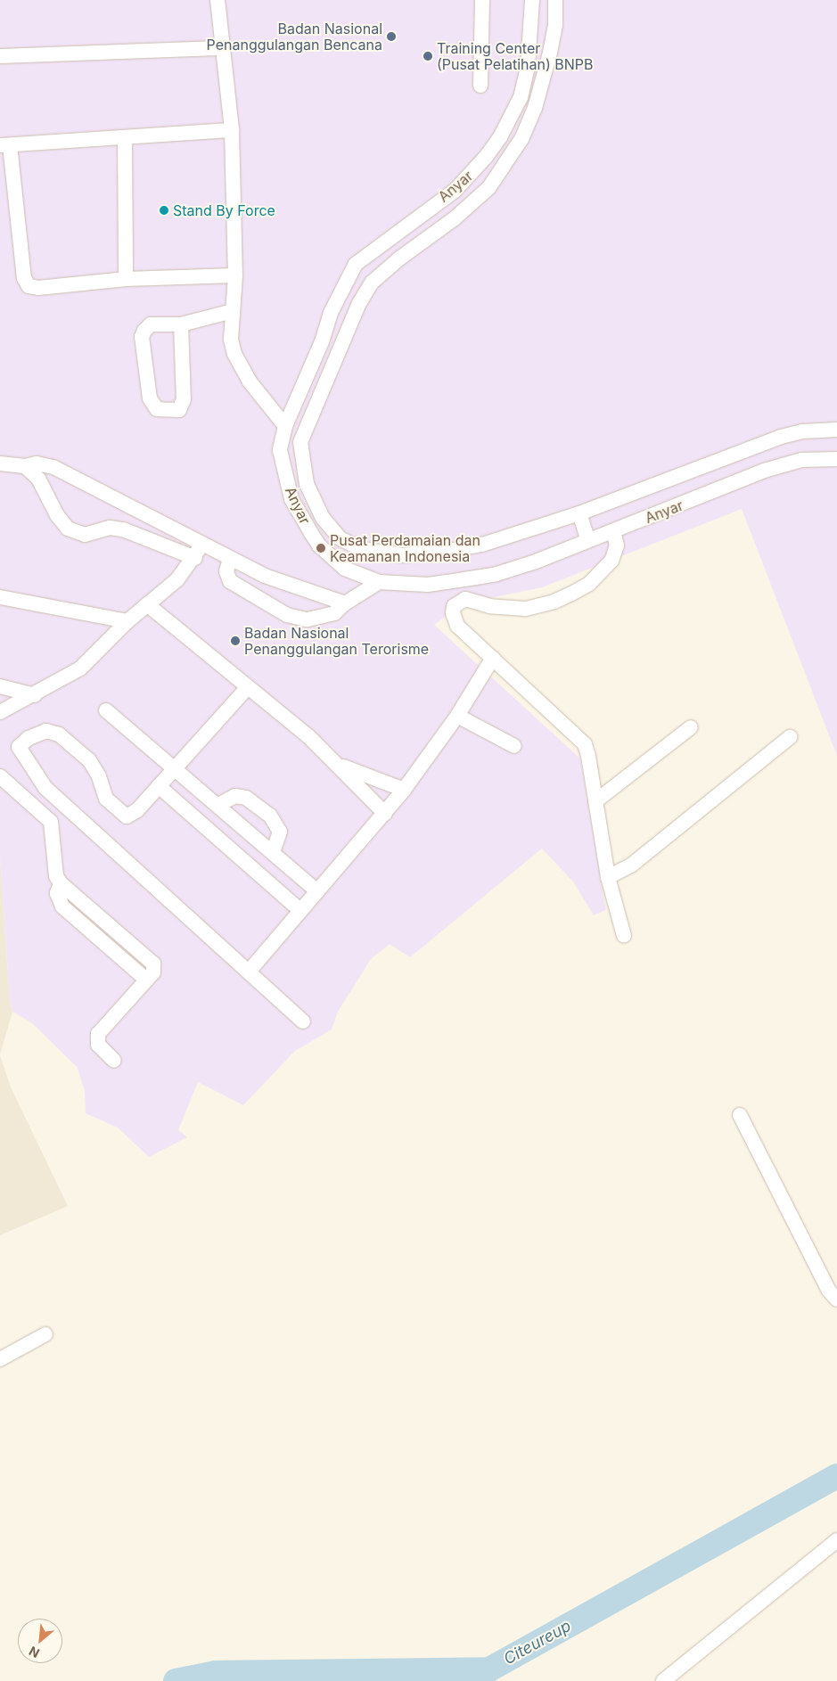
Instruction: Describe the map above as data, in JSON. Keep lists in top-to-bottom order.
{
  "streets": {
    "street": ["Anyar"]
  },
  "water": ["Citeureup"],
  "places": [
    "Badan Nasional Penanggulangan Bencana",
    "Training Center (Pusat Pelatihan) BNPB",
    "Stand By Force",
    "Pusat Perdamaian dan Keamanan Indonesia",
    "Badan Nasional Penanggulangan Terorisme"
  ],
  "north": "bottom left"
}
